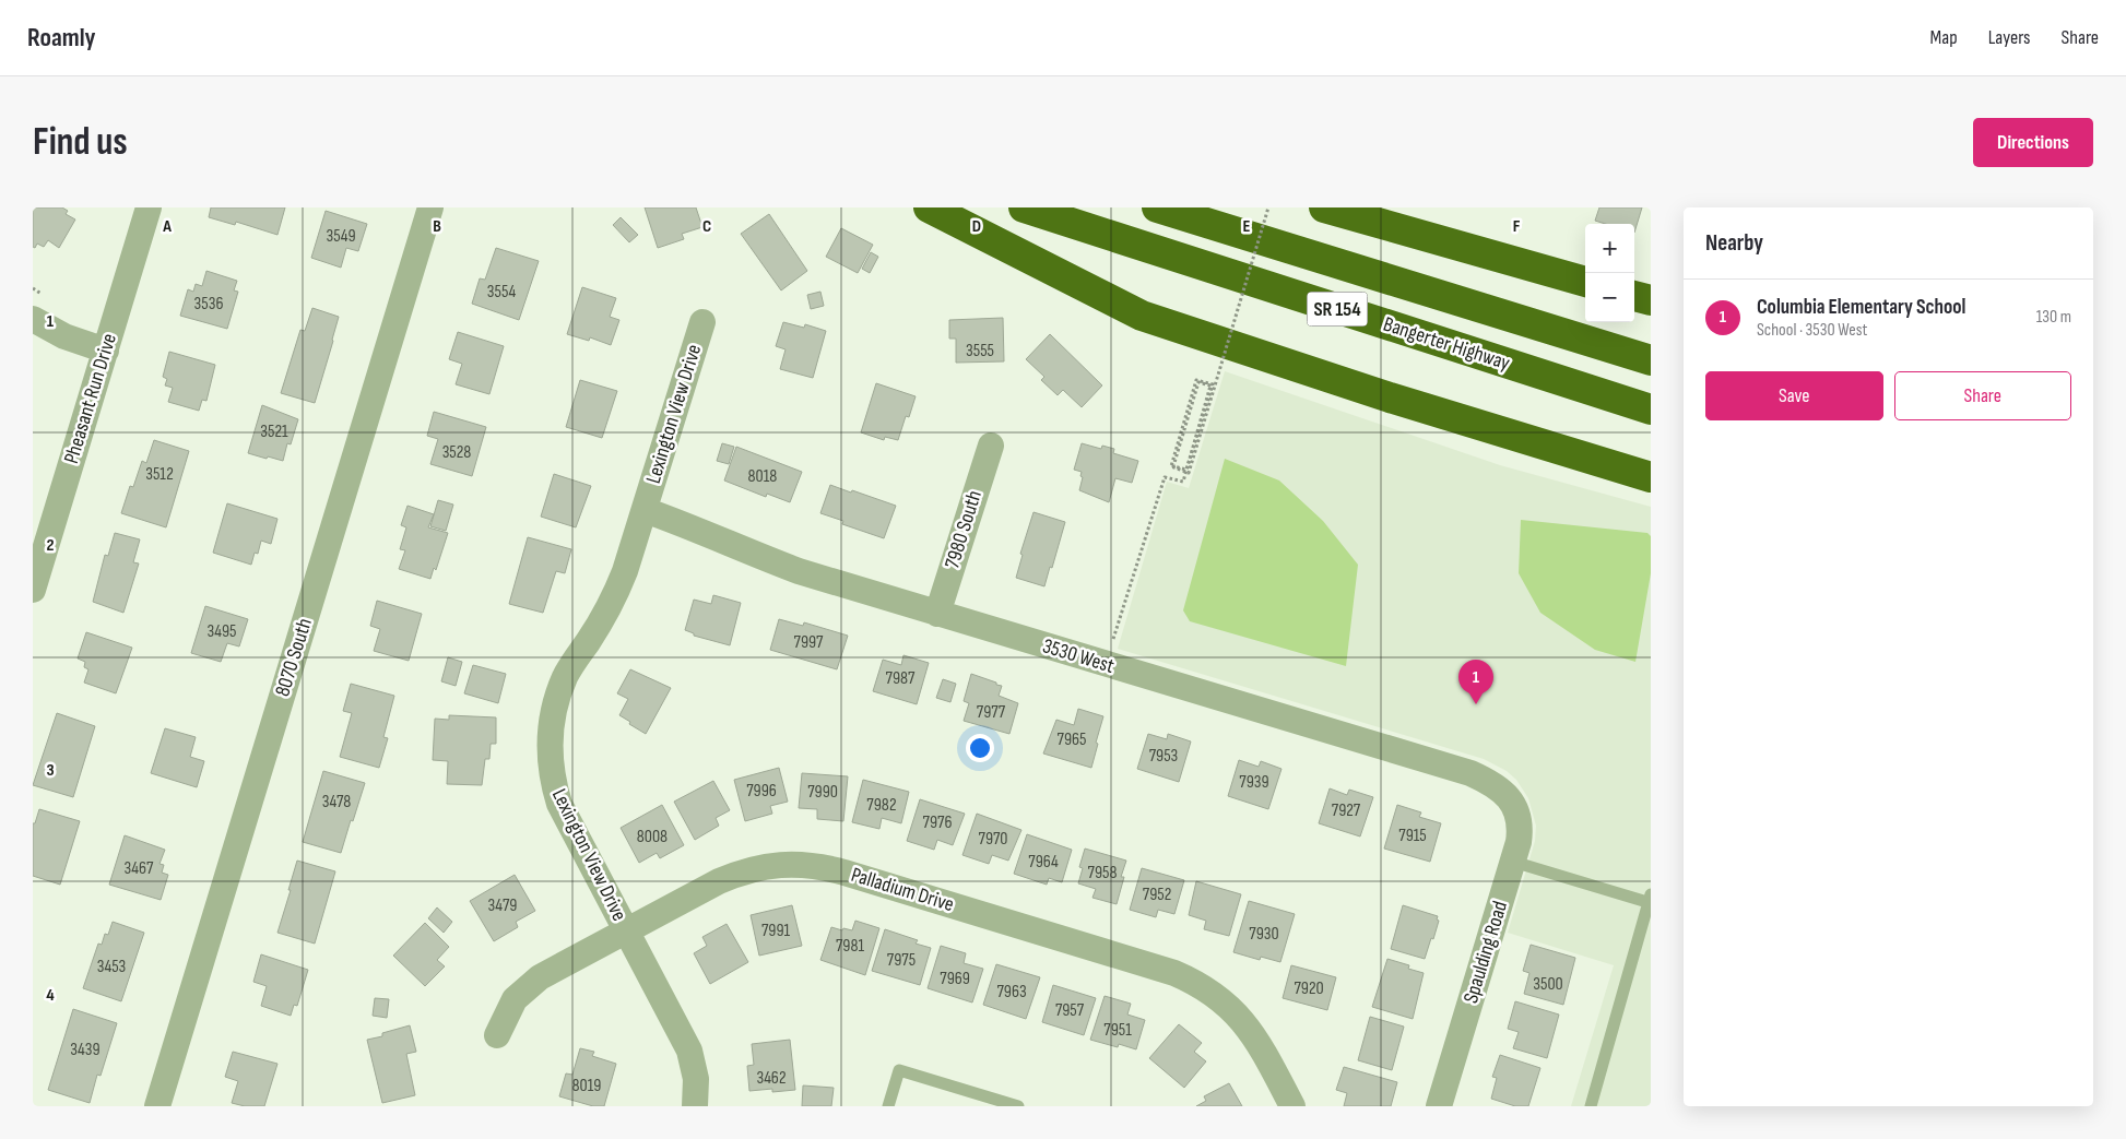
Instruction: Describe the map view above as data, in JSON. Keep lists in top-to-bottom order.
{
  "streets": {
    "highway": ["SR 154", "Bangerter Highway"],
    "street": [
      "Pheasant Run Drive",
      "Lexington View Drive",
      "7980 South",
      "3530 West",
      "8070 South",
      "Palladium Drive",
      "Spaulding Road"
    ]
  },
  "crossings": [
    ["Lexington View Drive", "3530 West"],
    ["Lexington View Drive", "Palladium Drive"],
    ["7980 South", "3530 West"],
    ["3530 West", "Spaulding Road"]
  ],
  "house_numbers": [
    "3549",
    "3554",
    "3536",
    "3555",
    "3521",
    "3528",
    "3512",
    "8018",
    "3495",
    "7997",
    "7987",
    "7977",
    "7965",
    "7953",
    "7939",
    "7996",
    "7990",
    "3478",
    "7982",
    "7927",
    "7976",
    "7915",
    "8008",
    "7970",
    "7964",
    "3467",
    "7958",
    "7952",
    "3479",
    "7991",
    "7930",
    "7981",
    "7975",
    "3453",
    "7969",
    "3500",
    "7920",
    "7963",
    "7957",
    "7951",
    "3439",
    "3462",
    "8019"
  ],
  "page": {
    "header": "Roamly",
    "nav": ["Map", "Layers", "Share"],
    "buttons": [
      "Directions",
      ["Save", "Share"]
    ],
    "title": "Find us",
    "heading": "Nearby",
    "map_buttons": ["+", "−"],
    "list": [
      {
        "mark": "1",
        "name": "Columbia Elementary School",
        "note": "School · 3530 West",
        "value": "130 m"
      }
    ],
    "pins": "1"
  },
  "grid": {
    "columns": [
      "A",
      "B",
      "C",
      "D",
      "E",
      "F"
    ],
    "rows": [
      "1",
      "2",
      "3",
      "4"
    ]
  }
}
